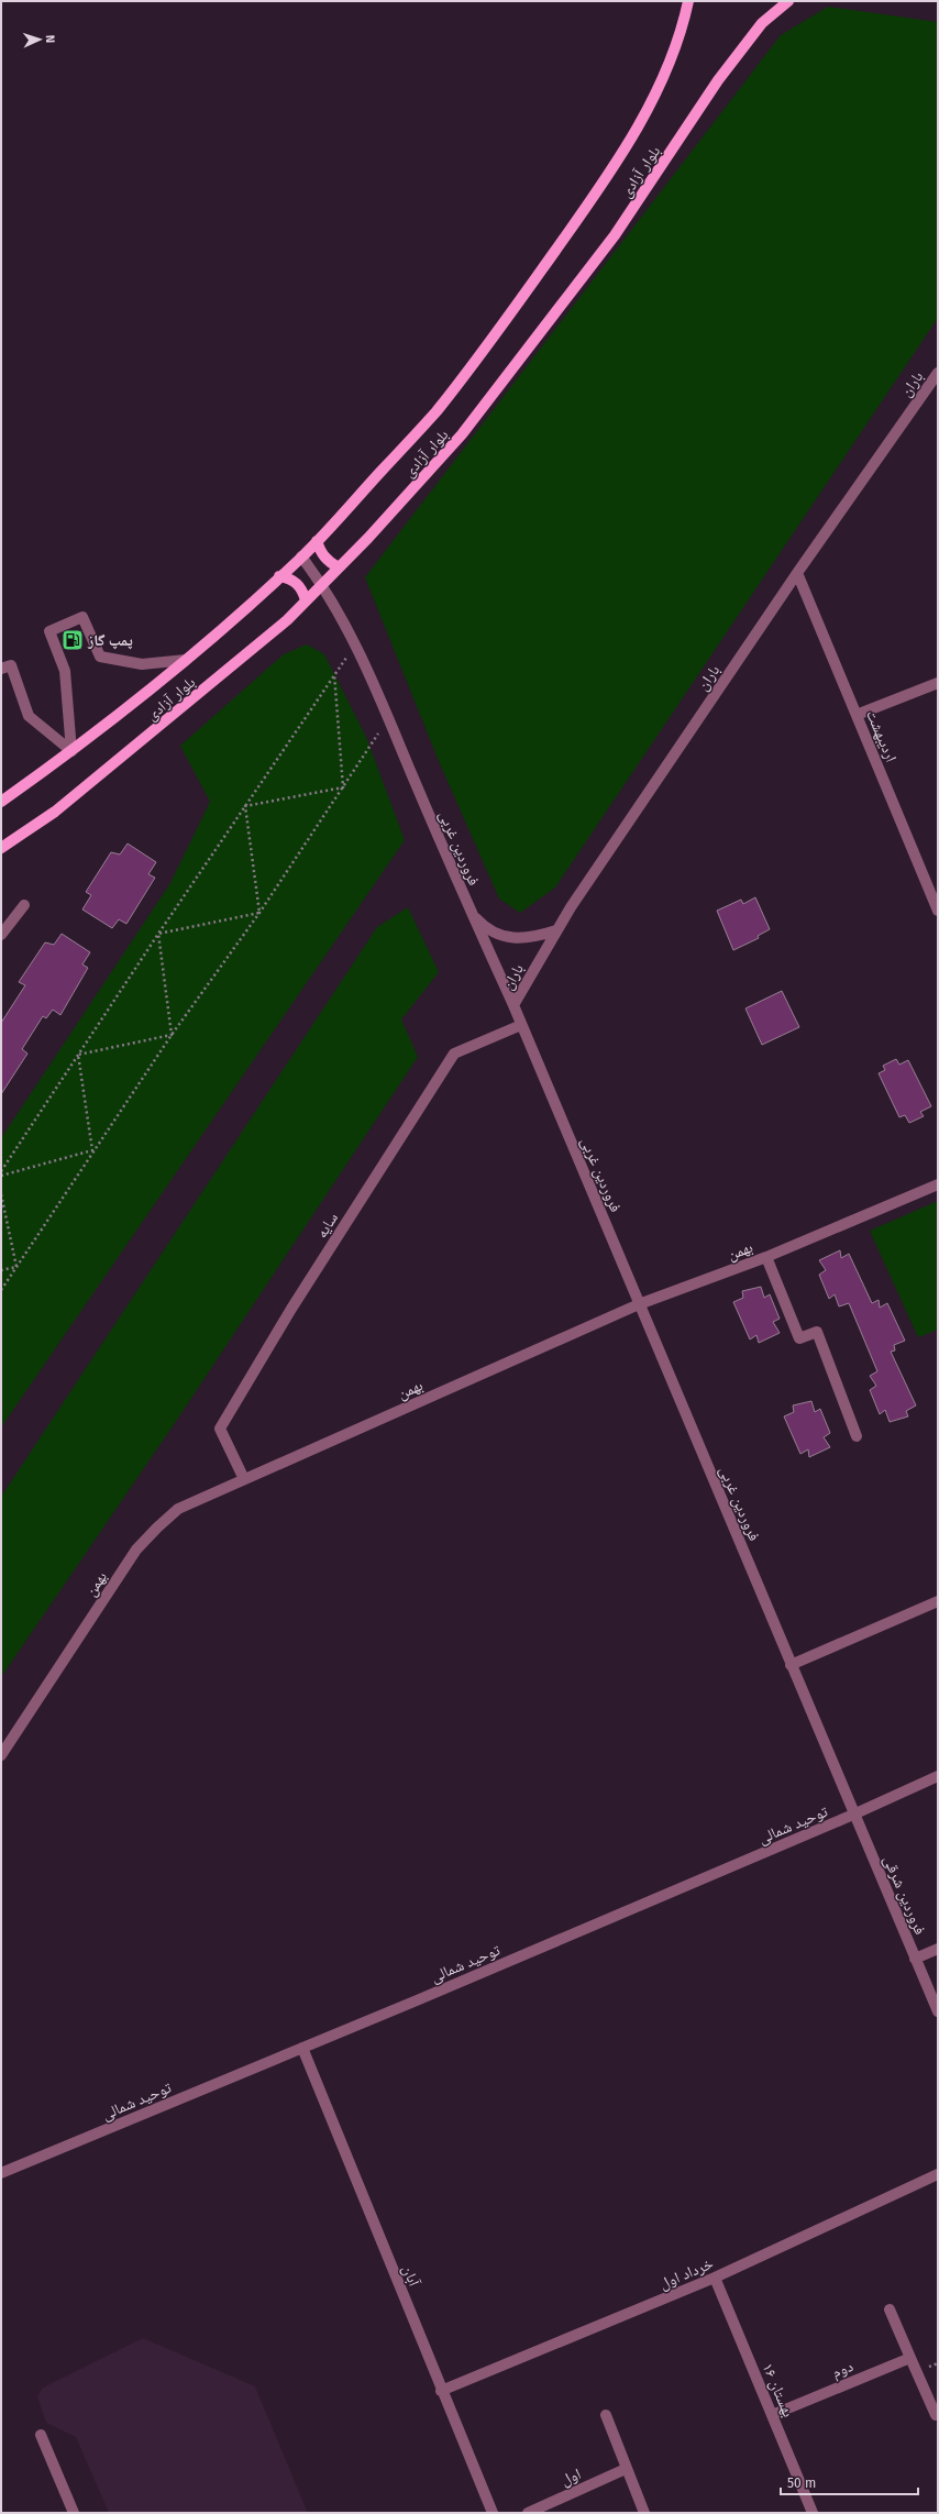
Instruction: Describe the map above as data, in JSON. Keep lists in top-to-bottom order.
{
  "streets": {
    "main road": ["بلوار آزادی"],
    "street": [
      "باران",
      "اردیبهشت",
      "فروردین غربی",
      "سایه",
      "بهمن",
      "توحید شمالی",
      "فروردین شرقی",
      "خرداد اول",
      "آبان",
      "دوم",
      "بهستان ۱۶",
      "اول"
    ]
  },
  "crossings": [
    ["بلوار آزادی", "فروردین غربی"],
    ["باران", "اردیبهشت"],
    ["باران", "فروردین غربی"],
    ["فروردین غربی", "سایه"],
    ["فروردین غربی", "بهمن"],
    ["فروردین غربی", "توحید شمالی"],
    ["فروردین غربی", "فروردین شرقی"],
    ["سایه", "بهمن"],
    ["توحید شمالی", "فروردین شرقی"],
    ["توحید شمالی", "آبان"],
    ["خرداد اول", "آبان"],
    ["خرداد اول", "بهستان ۱۶"],
    ["دوم", "بهستان ۱۶"]
  ],
  "places": {
    "fuel station": ["پمپ گاز"]
  },
  "scale_bar": "50 m",
  "north": "right"
}
